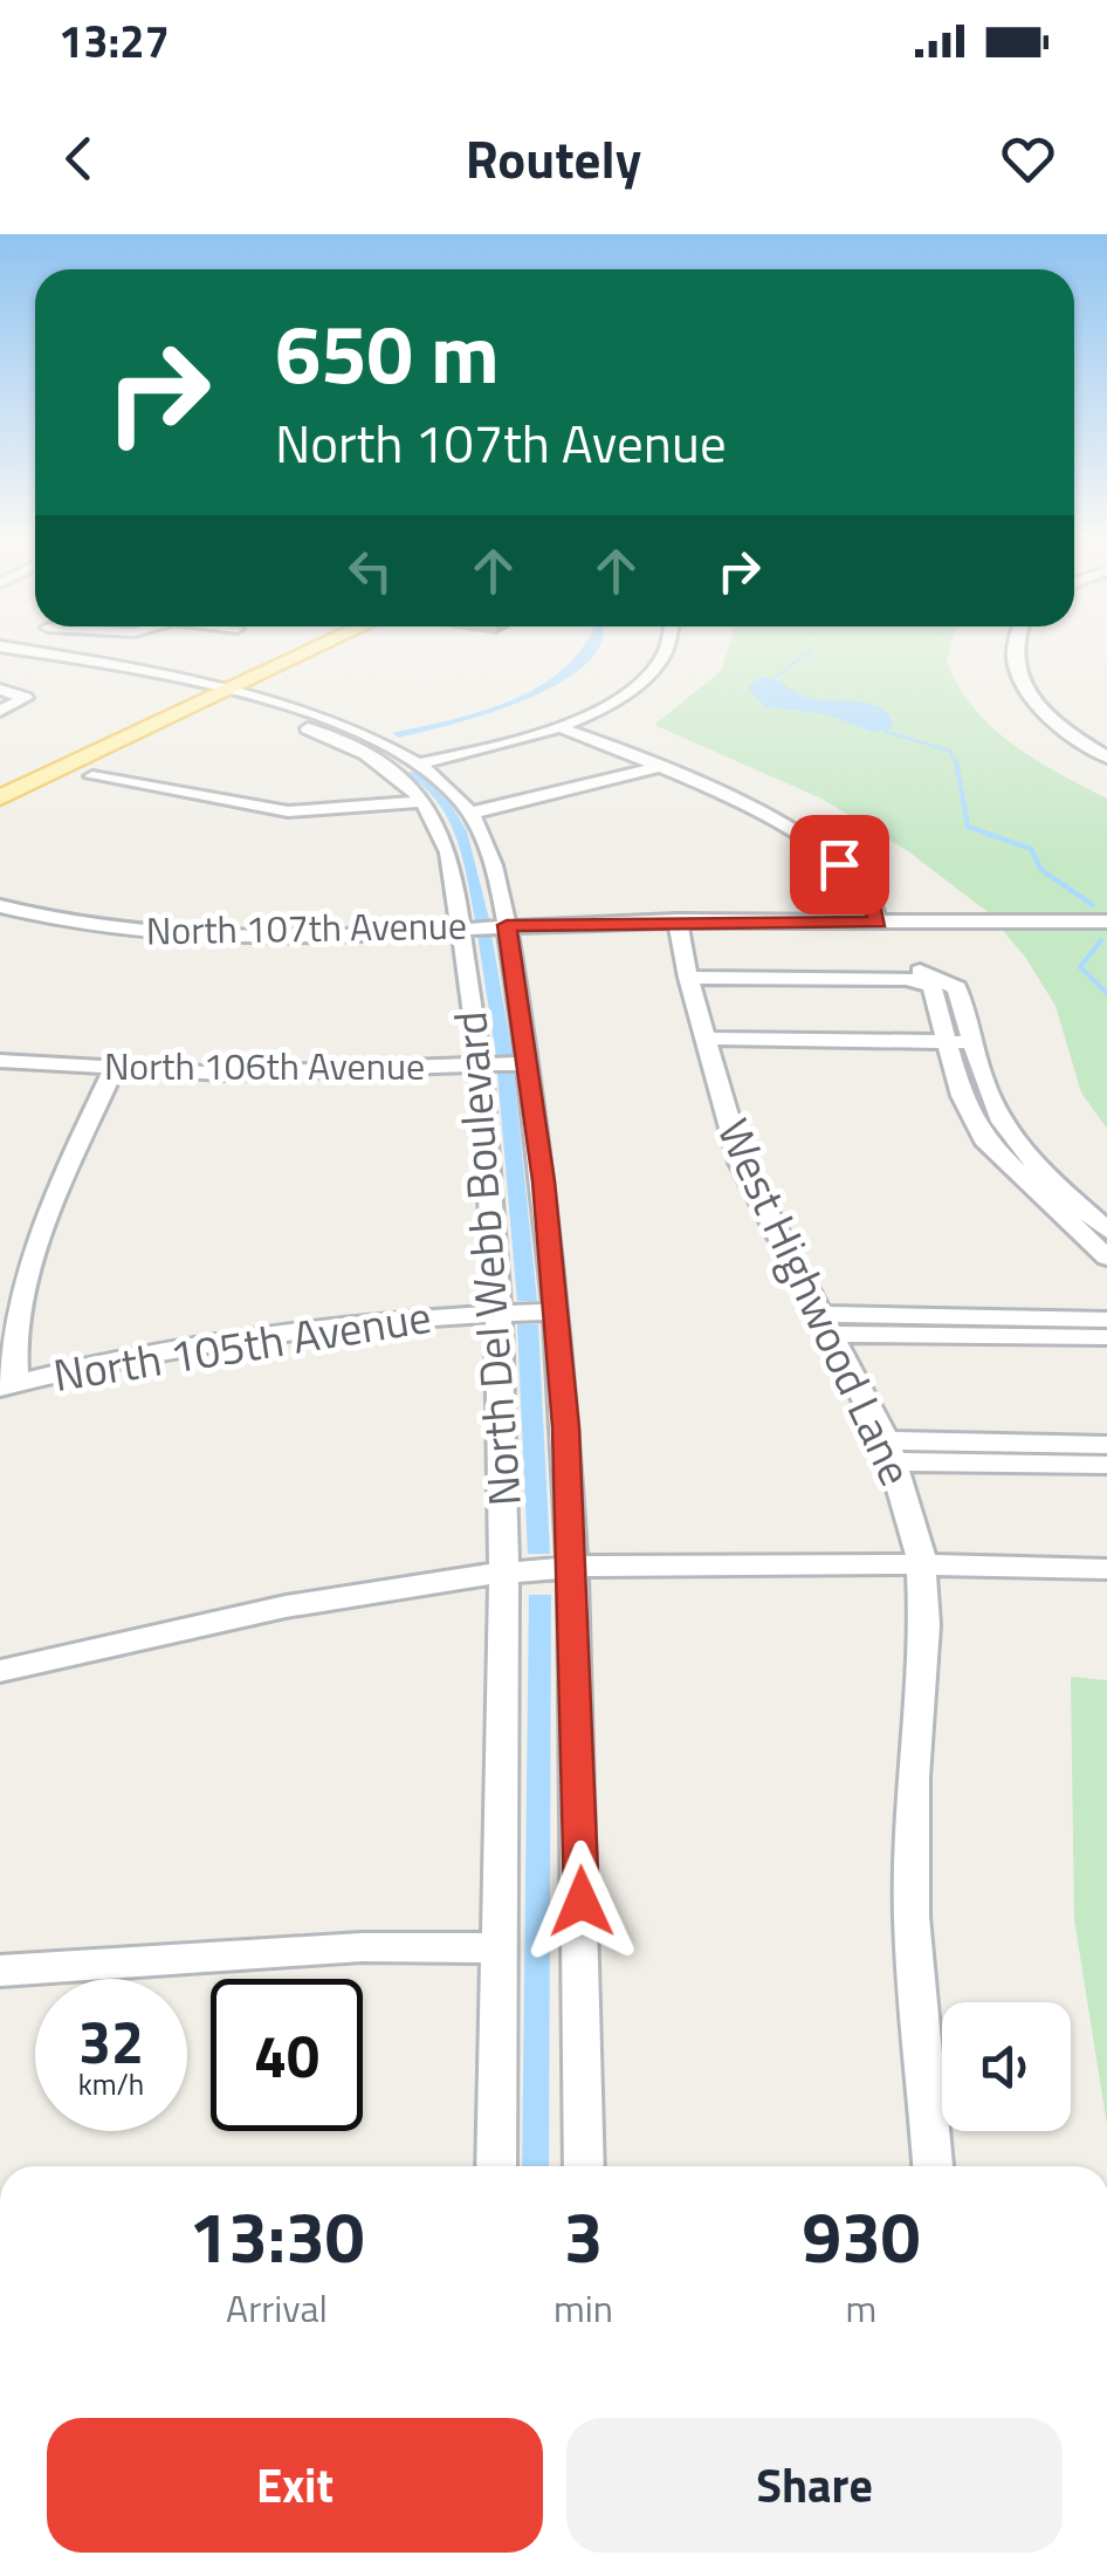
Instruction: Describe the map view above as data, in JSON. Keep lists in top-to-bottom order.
{
  "streets": {
    "street": [
      "North 107th Avenue",
      "North 106th Avenue",
      "North Del Webb Boulevard",
      "West Highwood Lane",
      "North 105th Avenue"
    ]
  },
  "crossings": [
    ["North 107th Avenue", "North Del Webb Boulevard"],
    ["North 107th Avenue", "West Highwood Lane"],
    ["North 106th Avenue", "North Del Webb Boulevard"],
    ["North Del Webb Boulevard", "North 105th Avenue"]
  ],
  "page": {
    "status": "13:27",
    "header": "Routely",
    "turn": ["650 m", "North 107th Avenue"],
    "speed": "32 km/h",
    "limit": "40",
    "eta": [
      "13:30",
      "Arrival",
      "3",
      "min",
      "930",
      "m"
    ],
    "buttons": ["Exit", "Share"]
  }
}
